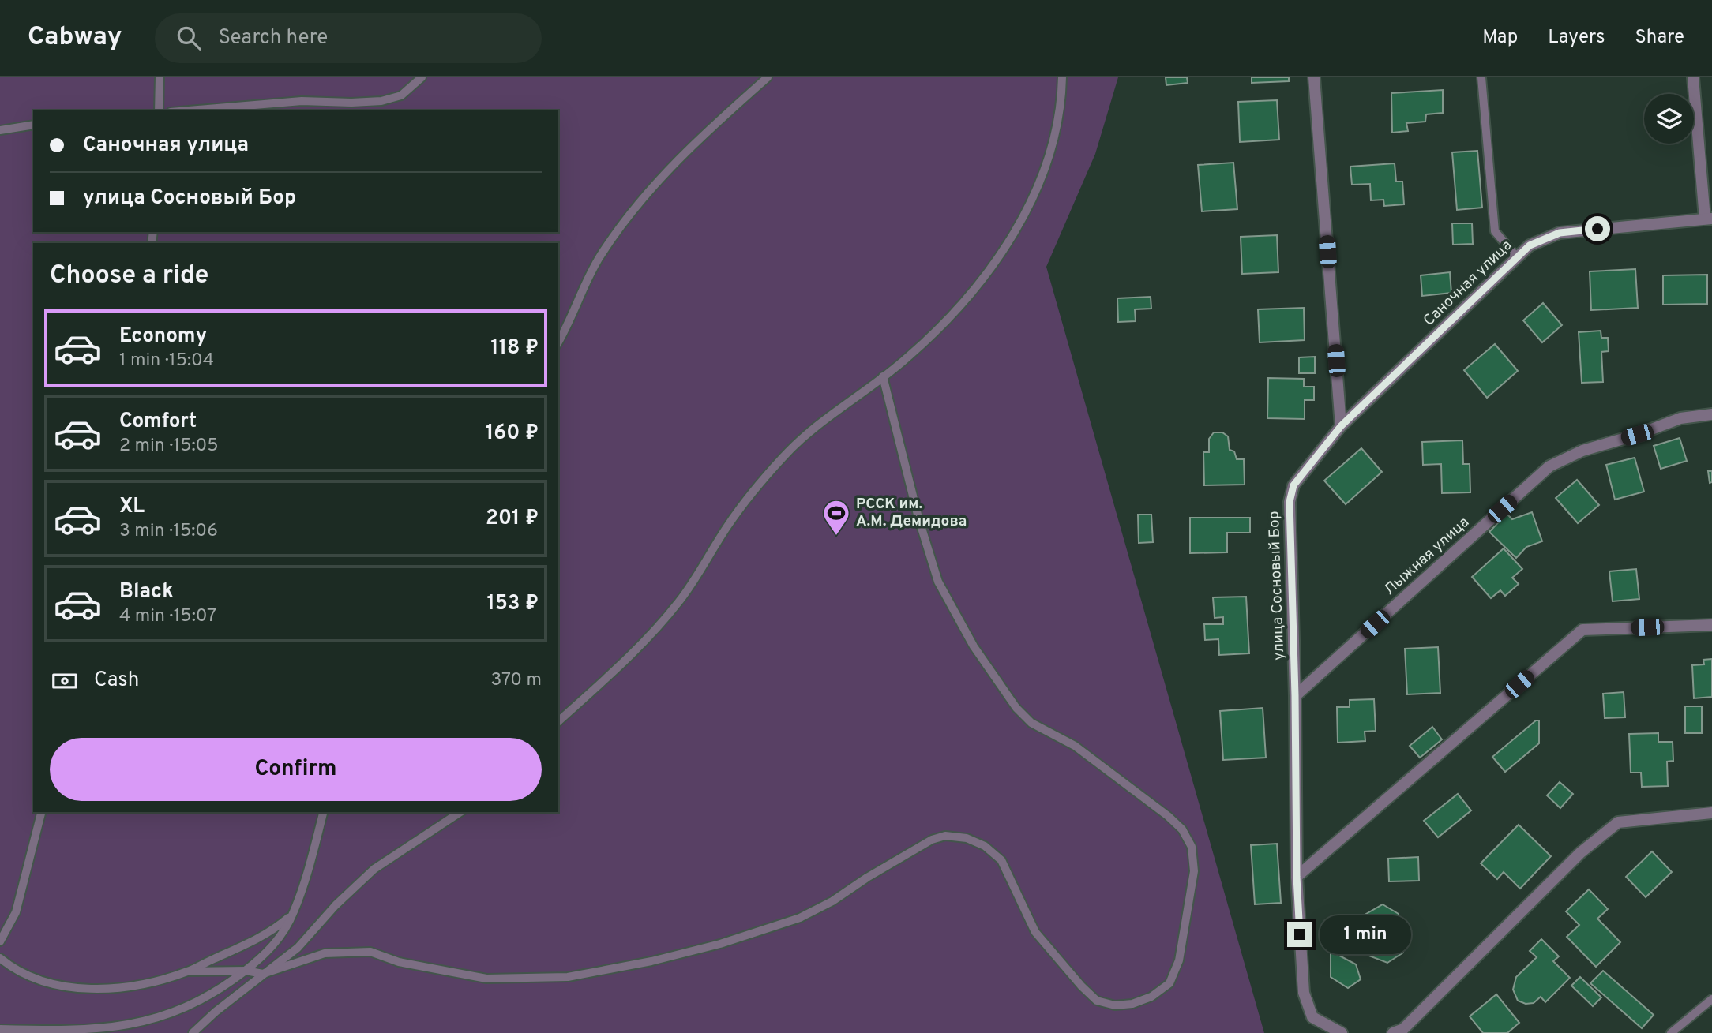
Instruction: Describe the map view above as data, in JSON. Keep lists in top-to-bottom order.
{
  "streets": {
    "street": ["Саночная улица", "Лыжная улица", "улица Сосновый Бор"]
  },
  "crossings": [
    ["Саночная улица", "улица Сосновый Бор"],
    ["Лыжная улица", "улица Сосновый Бор"]
  ],
  "places": {
    "sports": ["РССК им. А.М. Демидова"]
  },
  "page": {
    "header": "Cabway",
    "search": "Search here",
    "nav": ["Map", "Layers", "Share"],
    "banner": ["Саночная улица", "улица Сосновый Бор"],
    "heading": "Choose a ride",
    "list": [
      {
        "name": "Economy",
        "note": "1 min · 15:04",
        "value": "118 ₽"
      },
      {
        "name": "Comfort",
        "note": "2 min · 15:05",
        "value": "160 ₽"
      },
      {
        "name": "XL",
        "note": "3 min · 15:06",
        "value": "201 ₽"
      },
      {
        "name": "Black",
        "note": "4 min · 15:07",
        "value": "153 ₽"
      }
    ],
    "pay": ["Cash", "370 m"],
    "buttons": "Confirm",
    "bubble": "1 min"
  }
}
